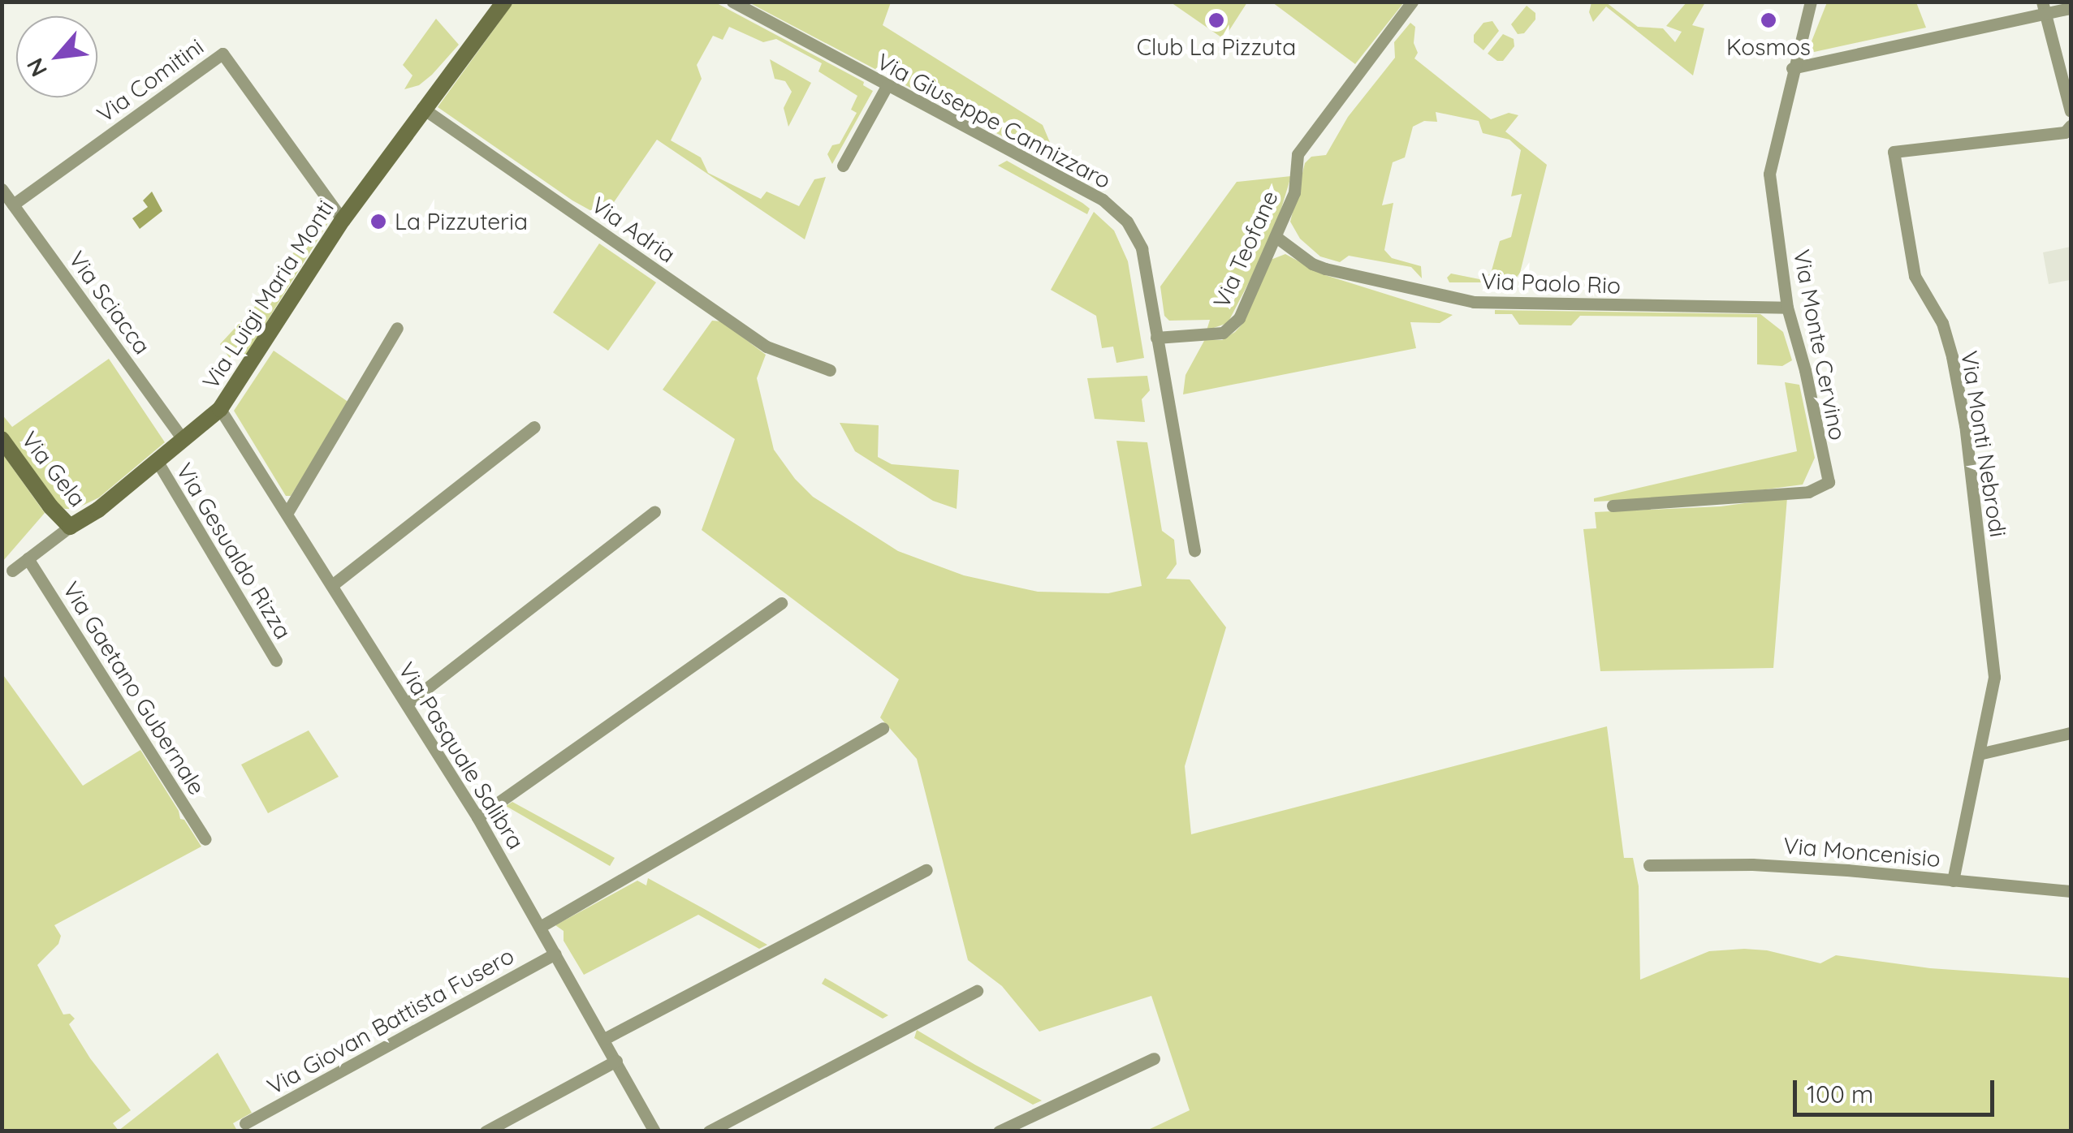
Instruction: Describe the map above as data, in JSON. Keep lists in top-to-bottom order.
{
  "streets": {
    "street": [
      "Via Comitini",
      "Via Giuseppe Cannizzaro",
      "Via Adria",
      "Via Teofane",
      "Via Paolo Rio",
      "Via Luigi Maria Monti",
      "Via Sciacca",
      "Via Monte Cervino",
      "Via Monti Nebrodi",
      "Via Gela",
      "Via Gesualdo Rizza",
      "Via Gaetano Gubernale",
      "Via Pasquale Salibra",
      "Via Moncenisio",
      "Via Giovan Battista Fusero"
    ]
  },
  "crossings": [
    ["Via Comitini", "Via Luigi Maria Monti"],
    ["Via Comitini", "Via Sciacca"],
    ["Via Giuseppe Cannizzaro", "Via Teofane"],
    ["Via Adria", "Via Luigi Maria Monti"],
    ["Via Teofane", "Via Paolo Rio"],
    ["Via Paolo Rio", "Via Monte Cervino"],
    ["Via Luigi Maria Monti", "Via Sciacca"],
    ["Via Luigi Maria Monti", "Via Gela"],
    ["Via Luigi Maria Monti", "Via Gesualdo Rizza"],
    ["Via Luigi Maria Monti", "Via Pasquale Salibra"],
    ["Via Monti Nebrodi", "Via Moncenisio"],
    ["Via Pasquale Salibra", "Via Giovan Battista Fusero"]
  ],
  "places": ["Club La Pizzuta", "Kosmos", "La Pizzuteria"],
  "scale_bar": "100 m",
  "north": "bottom left"
}
